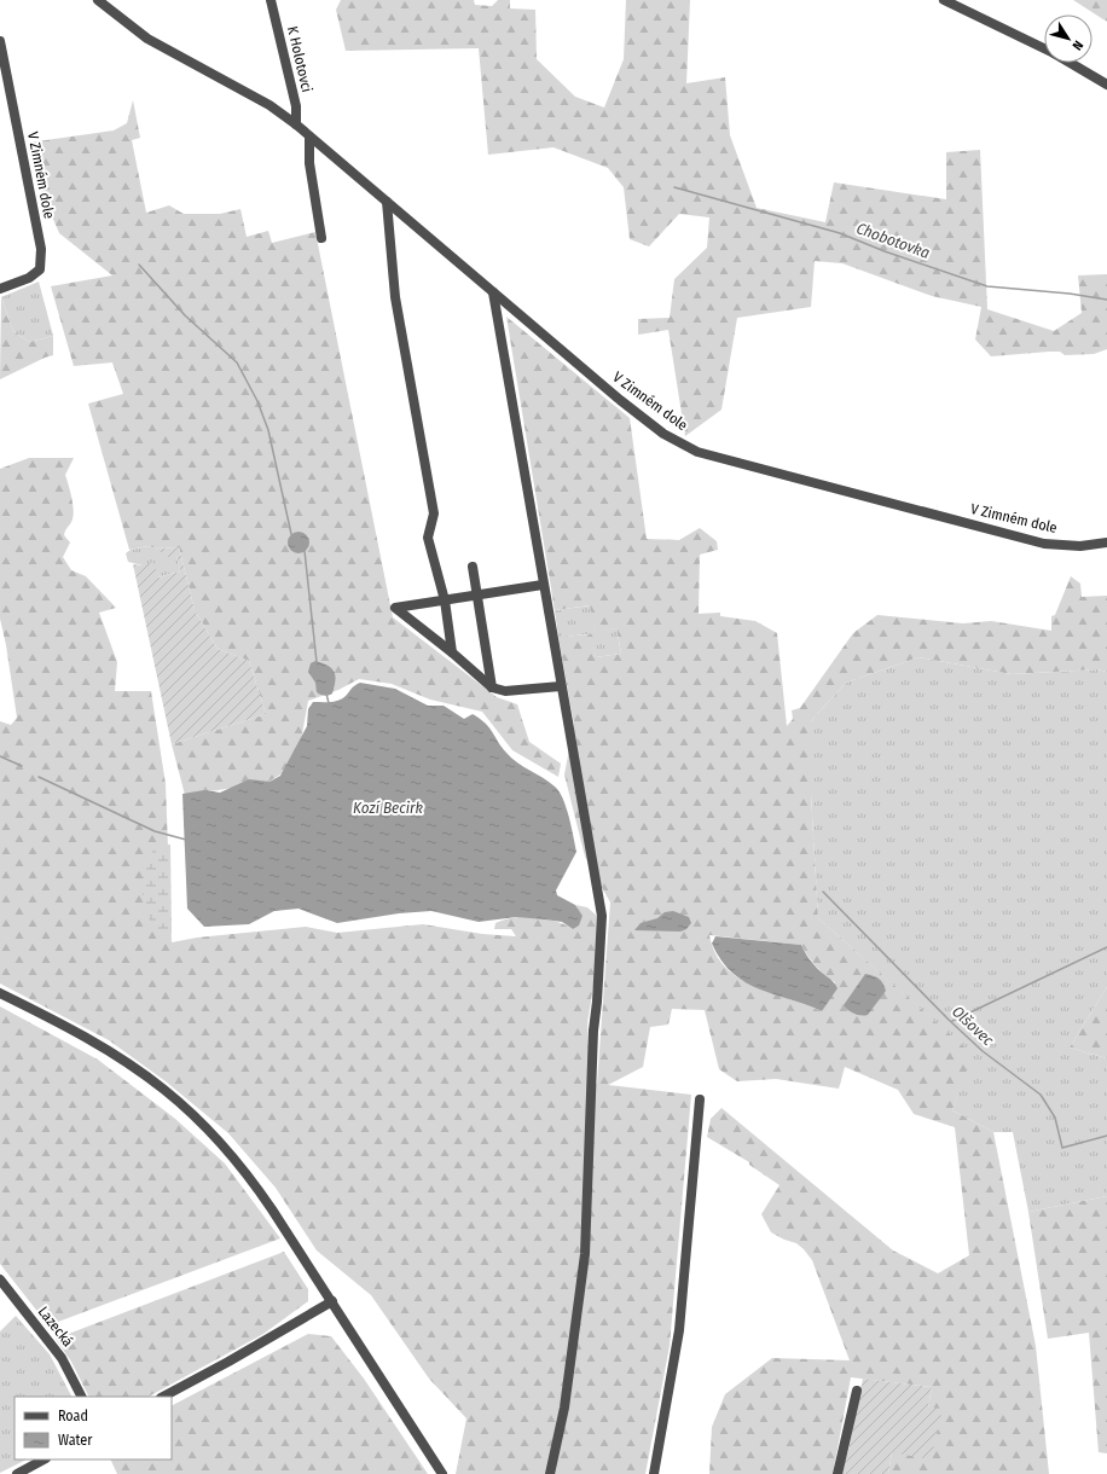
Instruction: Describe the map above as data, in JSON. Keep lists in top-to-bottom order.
{
  "streets": {
    "street": ["K Holotovci", "V Zimném dole", "Lazecká"]
  },
  "crossings": [
    ["K Holotovci", "V Zimném dole"]
  ],
  "water": ["Chobotovka", "Kozí Becirk", "Olšovec"],
  "legend": ["Road", "Water"],
  "north": "bottom right"
}
